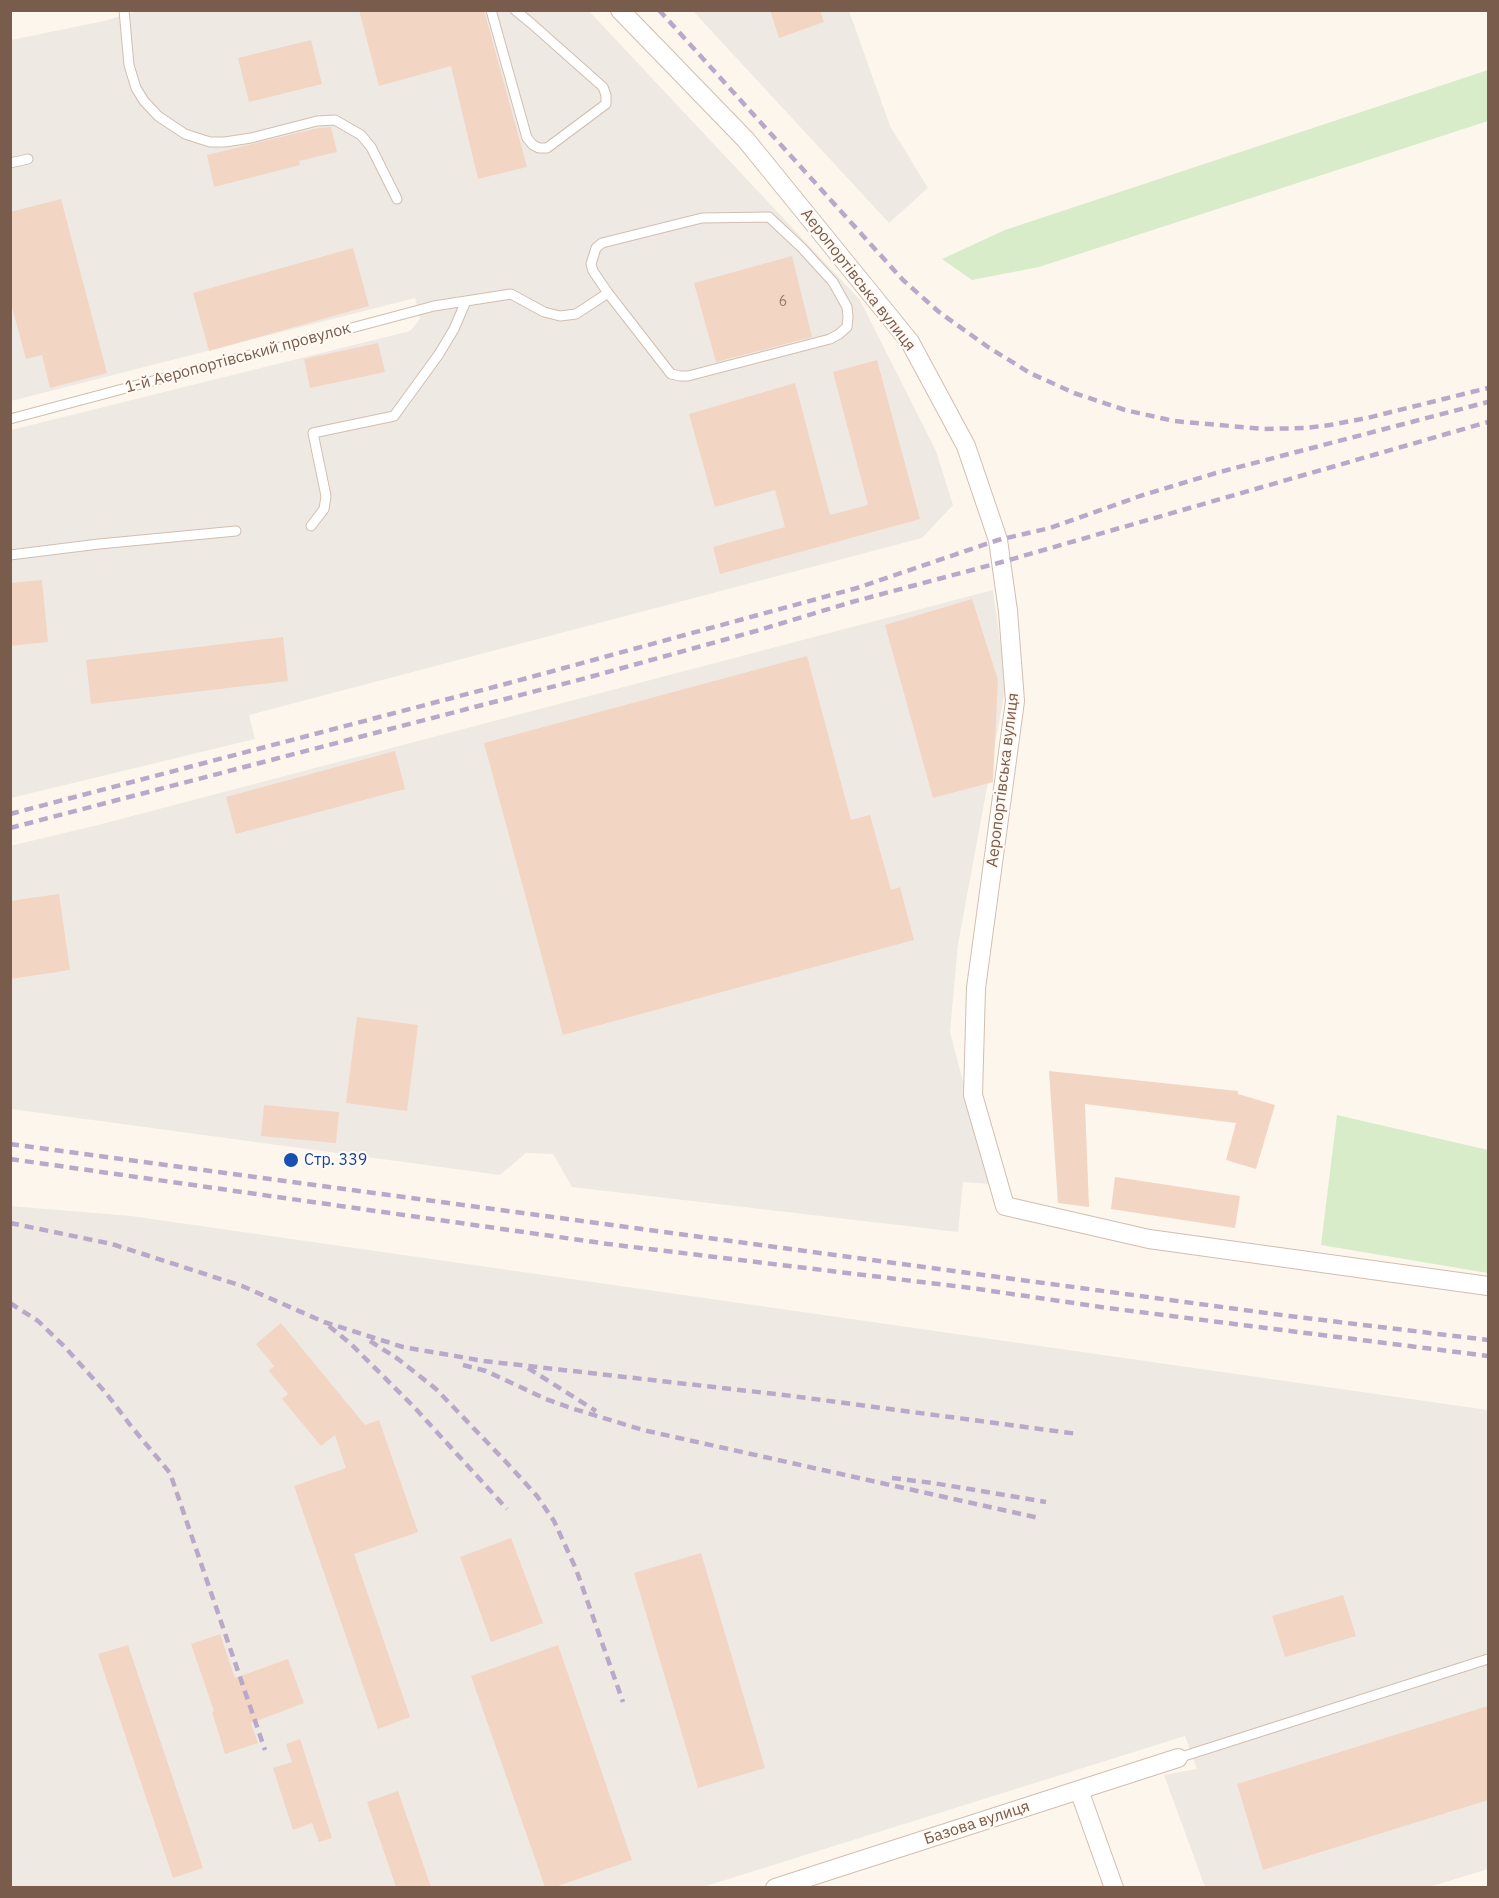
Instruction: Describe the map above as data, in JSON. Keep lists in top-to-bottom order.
{
  "streets": {
    "street": ["Аеропортівська вулиця", "Базова вулиця"],
    "lane": ["1-й Аеропортівський провулок"]
  },
  "places": ["Стр. 339"],
  "house_numbers": ["6"]
}
